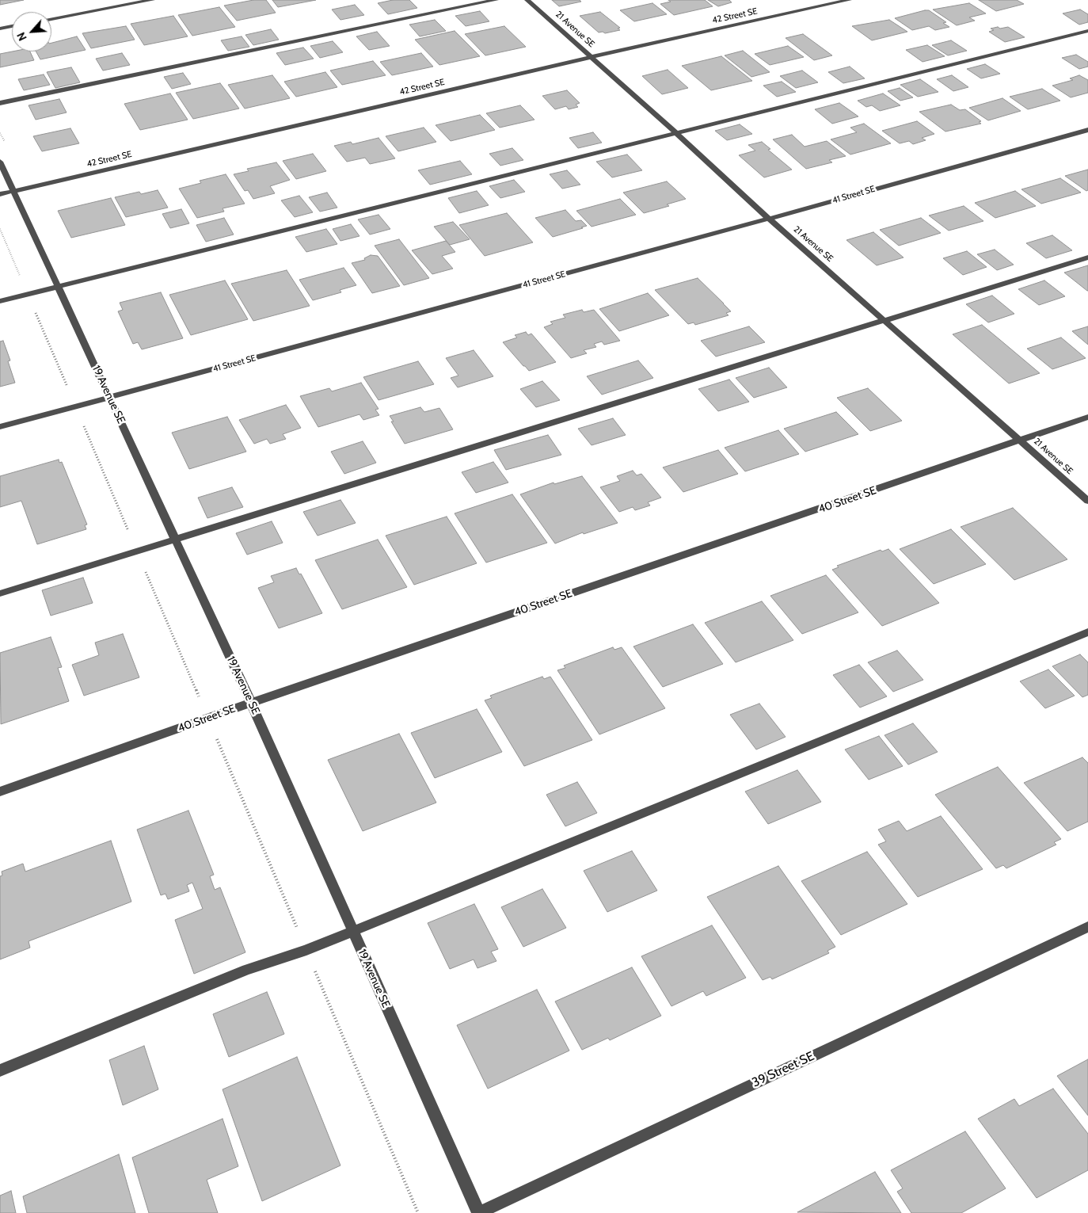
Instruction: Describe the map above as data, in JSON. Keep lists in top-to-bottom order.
{
  "streets": {
    "street": [
      "42 Street SE",
      "21 Avenue SE",
      "41 Street SE",
      "19 Avenue SE",
      "40 Street SE",
      "39 Street SE"
    ]
  },
  "crossings": [
    ["42 Street SE", "21 Avenue SE"],
    ["42 Street SE", "19 Avenue SE"],
    ["21 Avenue SE", "41 Street SE"],
    ["21 Avenue SE", "40 Street SE"],
    ["41 Street SE", "19 Avenue SE"],
    ["19 Avenue SE", "40 Street SE"],
    ["19 Avenue SE", "39 Street SE"]
  ],
  "north": "bottom left"
}
